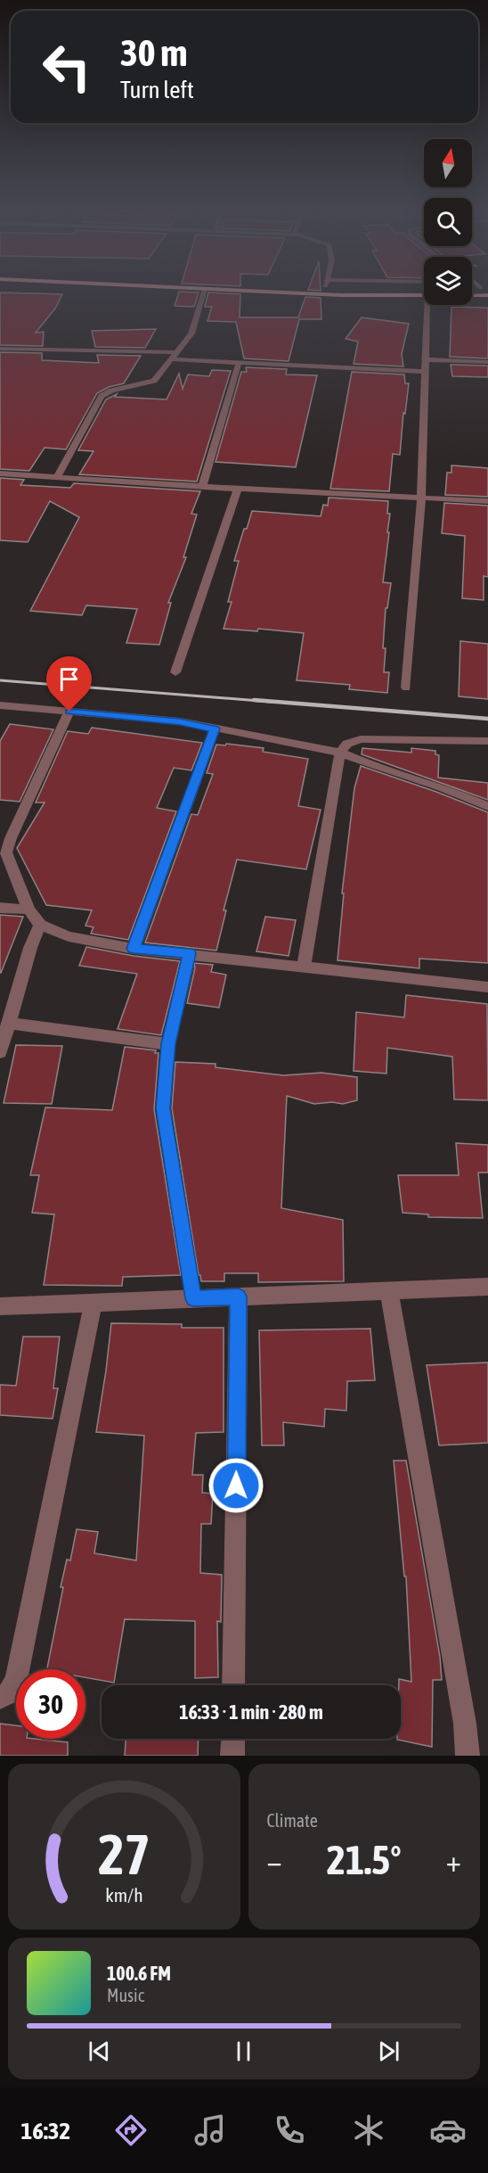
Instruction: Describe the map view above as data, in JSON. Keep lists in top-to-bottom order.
{
  "north": "top",
  "page": {
    "turn": ["30 m", "Turn left"],
    "limit": "30",
    "trip": "16:33 · 1 min · 280 m",
    "tile": "Climate",
    "heat": ["−", "21.5°", "+"],
    "song": ["100.6 FM", "Music"],
    "tabs": "16:32",
    "gauge": ["27", "km/h"]
  }
}
